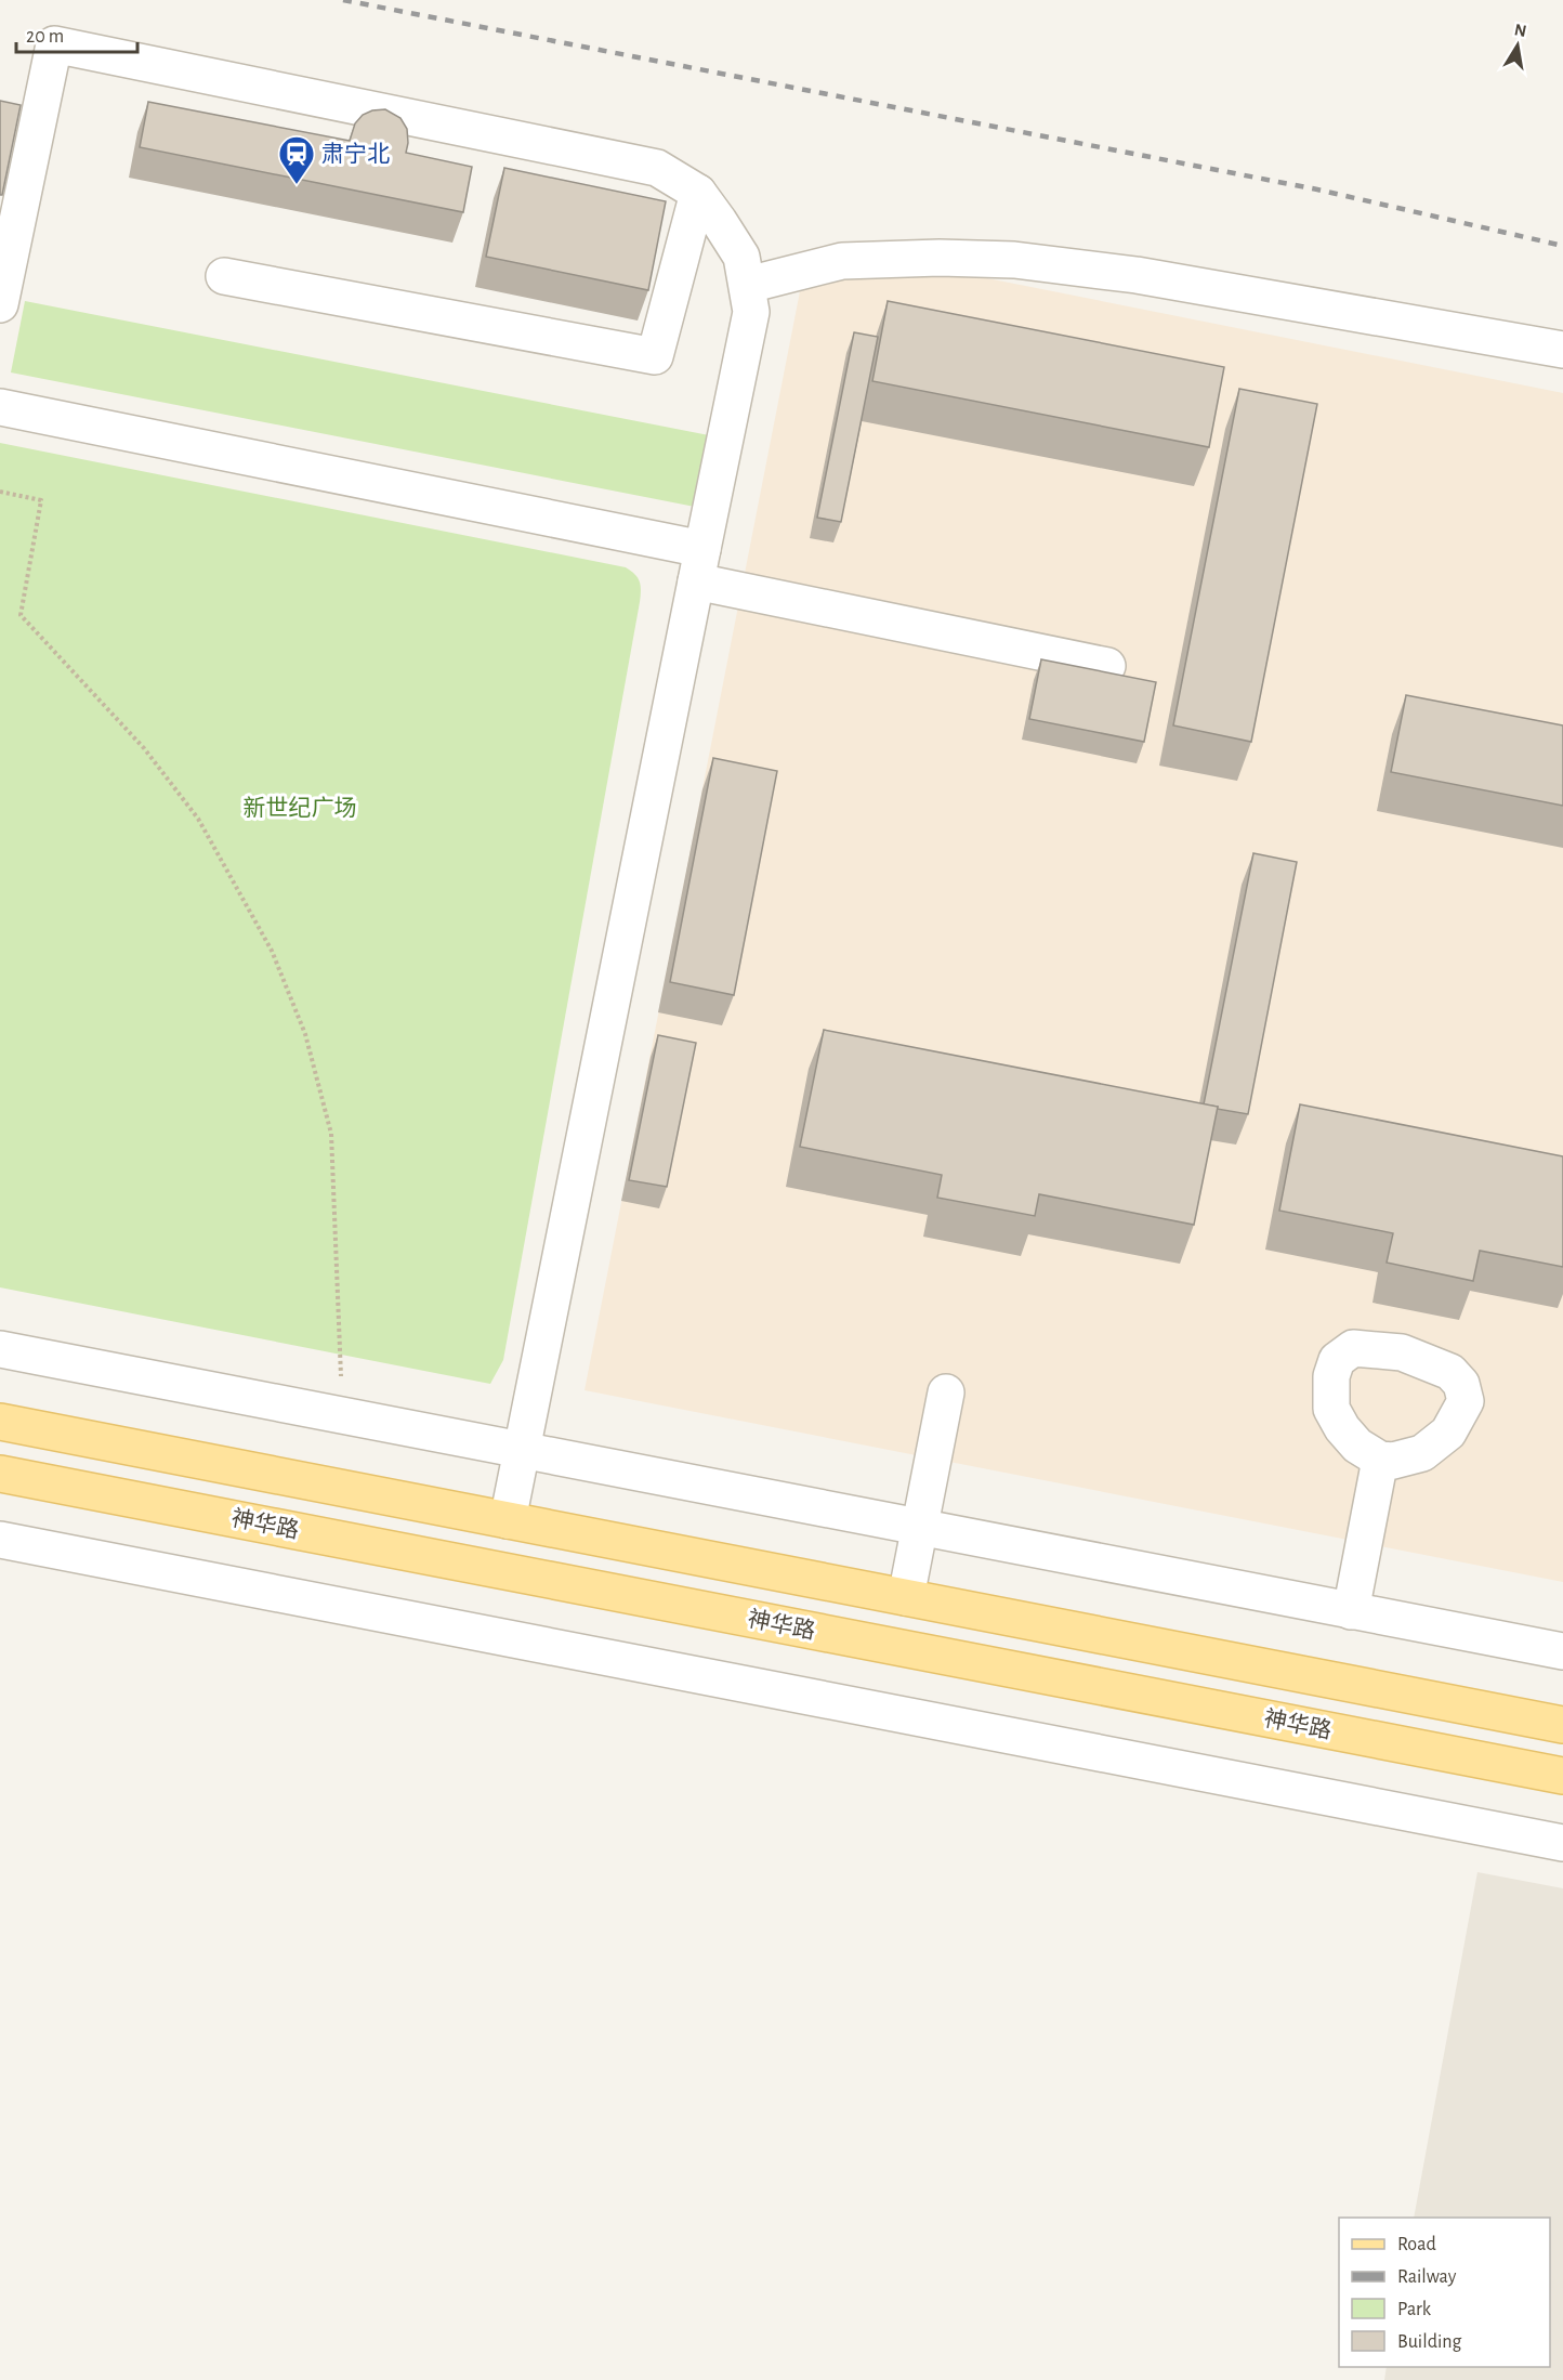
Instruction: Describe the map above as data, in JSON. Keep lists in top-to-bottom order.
{
  "streets": {
    "main road": ["神华路"]
  },
  "parks": ["新世纪广场"],
  "places": {
    "station": ["肃宁北"]
  },
  "legend": [
    "Road",
    "Railway",
    "Park",
    "Building"
  ],
  "scale_bar": "20 m",
  "north": "top"
}
